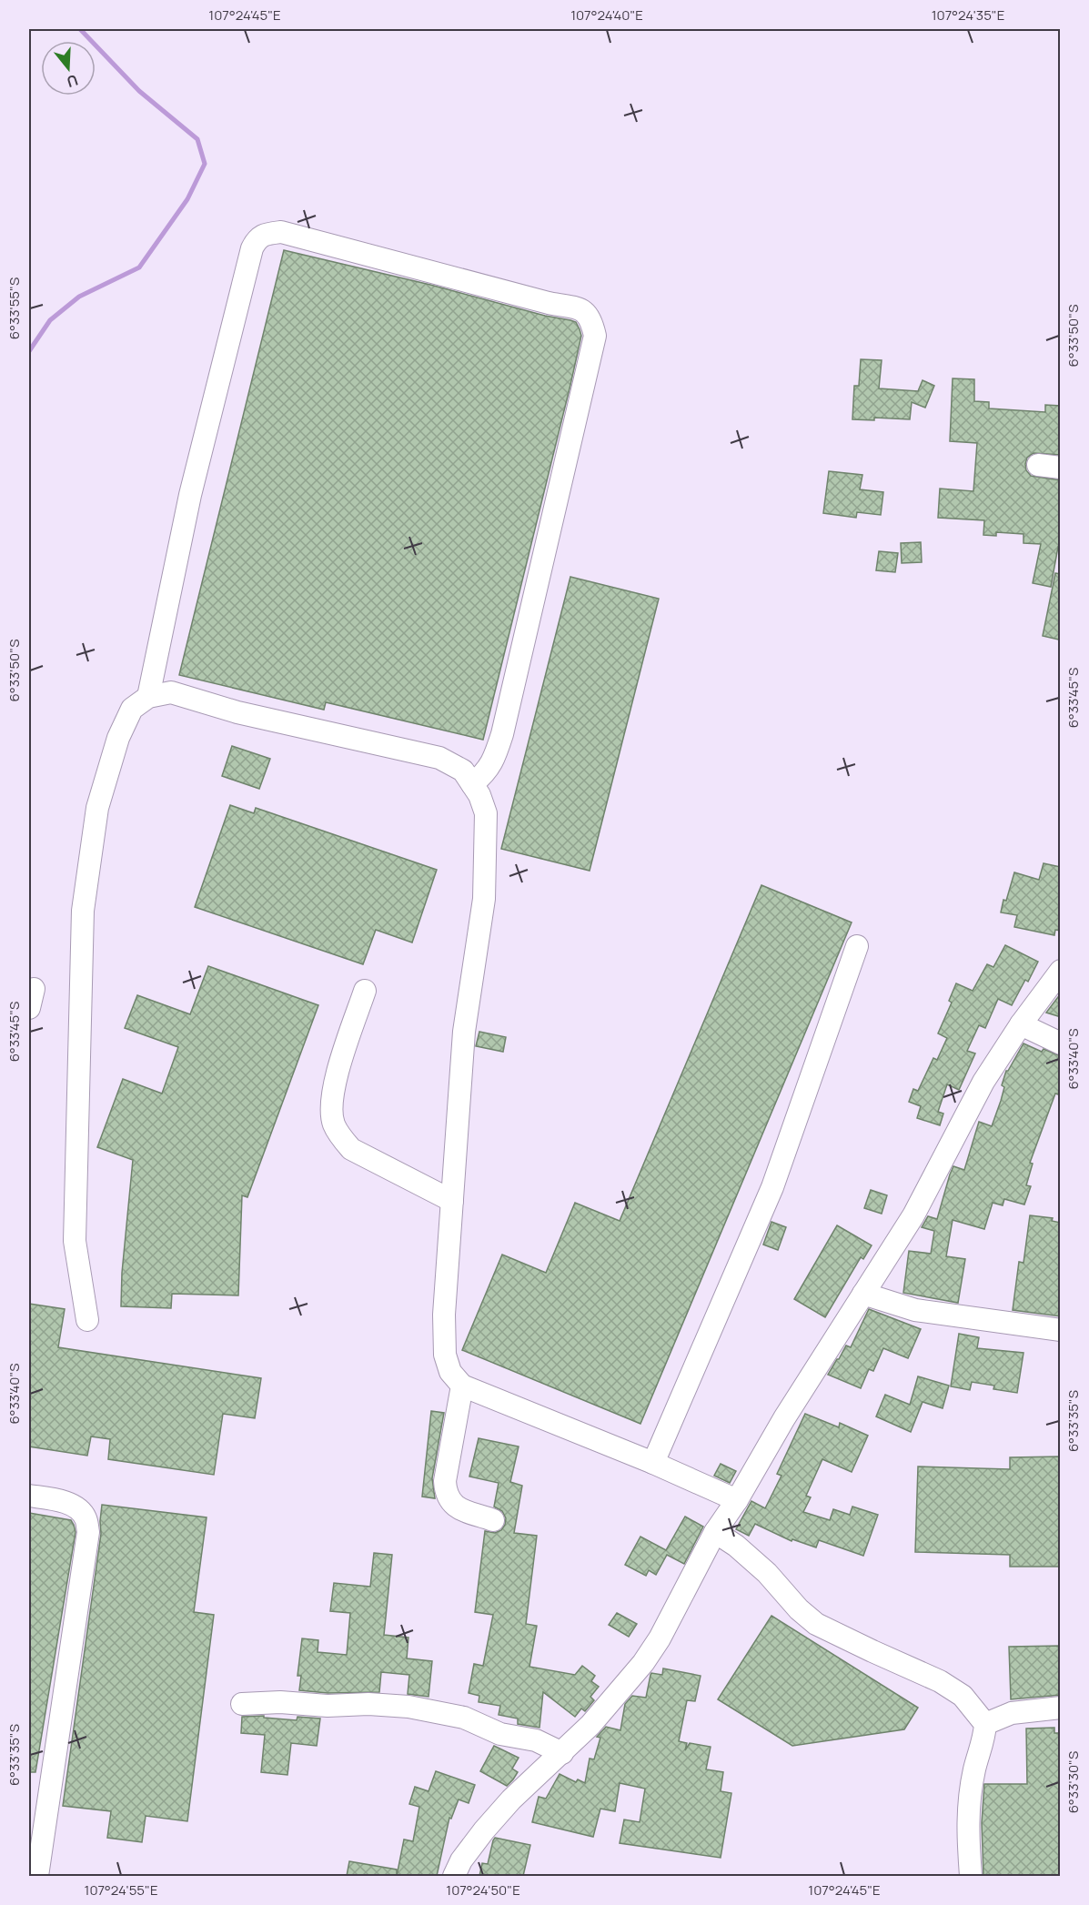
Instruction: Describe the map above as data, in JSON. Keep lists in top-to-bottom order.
{
  "north": "bottom",
  "coordinates": [
    "107°24'45\"E",
    "107°24'40\"E",
    "107°24'35\"E",
    "6°33'55\"S",
    "6°33'50\"S",
    "6°33'45\"S",
    "6°33'40\"S",
    "6°33'35\"S",
    "6°33'30\"S",
    "107°24'55\"E",
    "107°24'50\"E"
  ]
}
